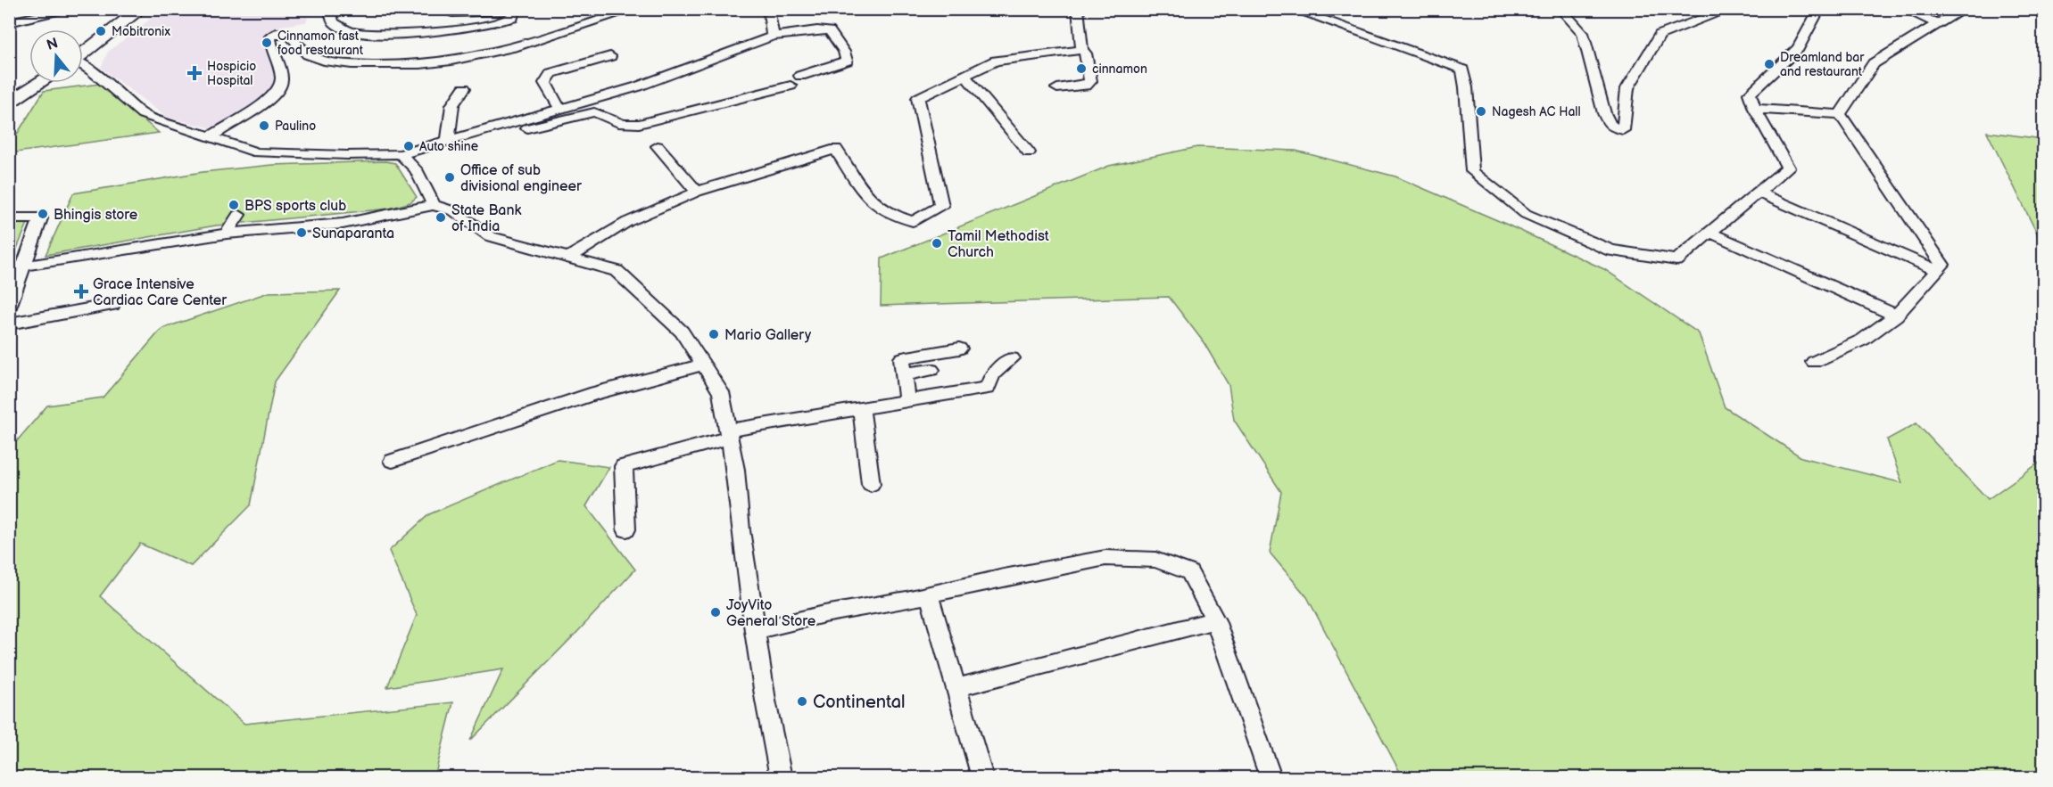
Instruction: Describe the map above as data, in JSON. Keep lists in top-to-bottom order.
{
  "places": {
    "other": [
      "Mobitronix",
      "Cinnamon fast food restaurant",
      "Dreamland bar and restaurant",
      "cinnamon",
      "Nagesh AC Hall",
      "Paulino",
      "Auto shine",
      "Office of sub divisional engineer",
      "BPS sports club",
      "Bhingis store",
      "State Bank of India",
      "Sunaparanta",
      "Tamil Methodist Church",
      "Mario Gallery",
      "JoyVito General Store",
      "Continental"
    ],
    "health": ["Hospicio Hospital", "Grace Intensive Cardiac Care Center"]
  },
  "north": "top"
}
